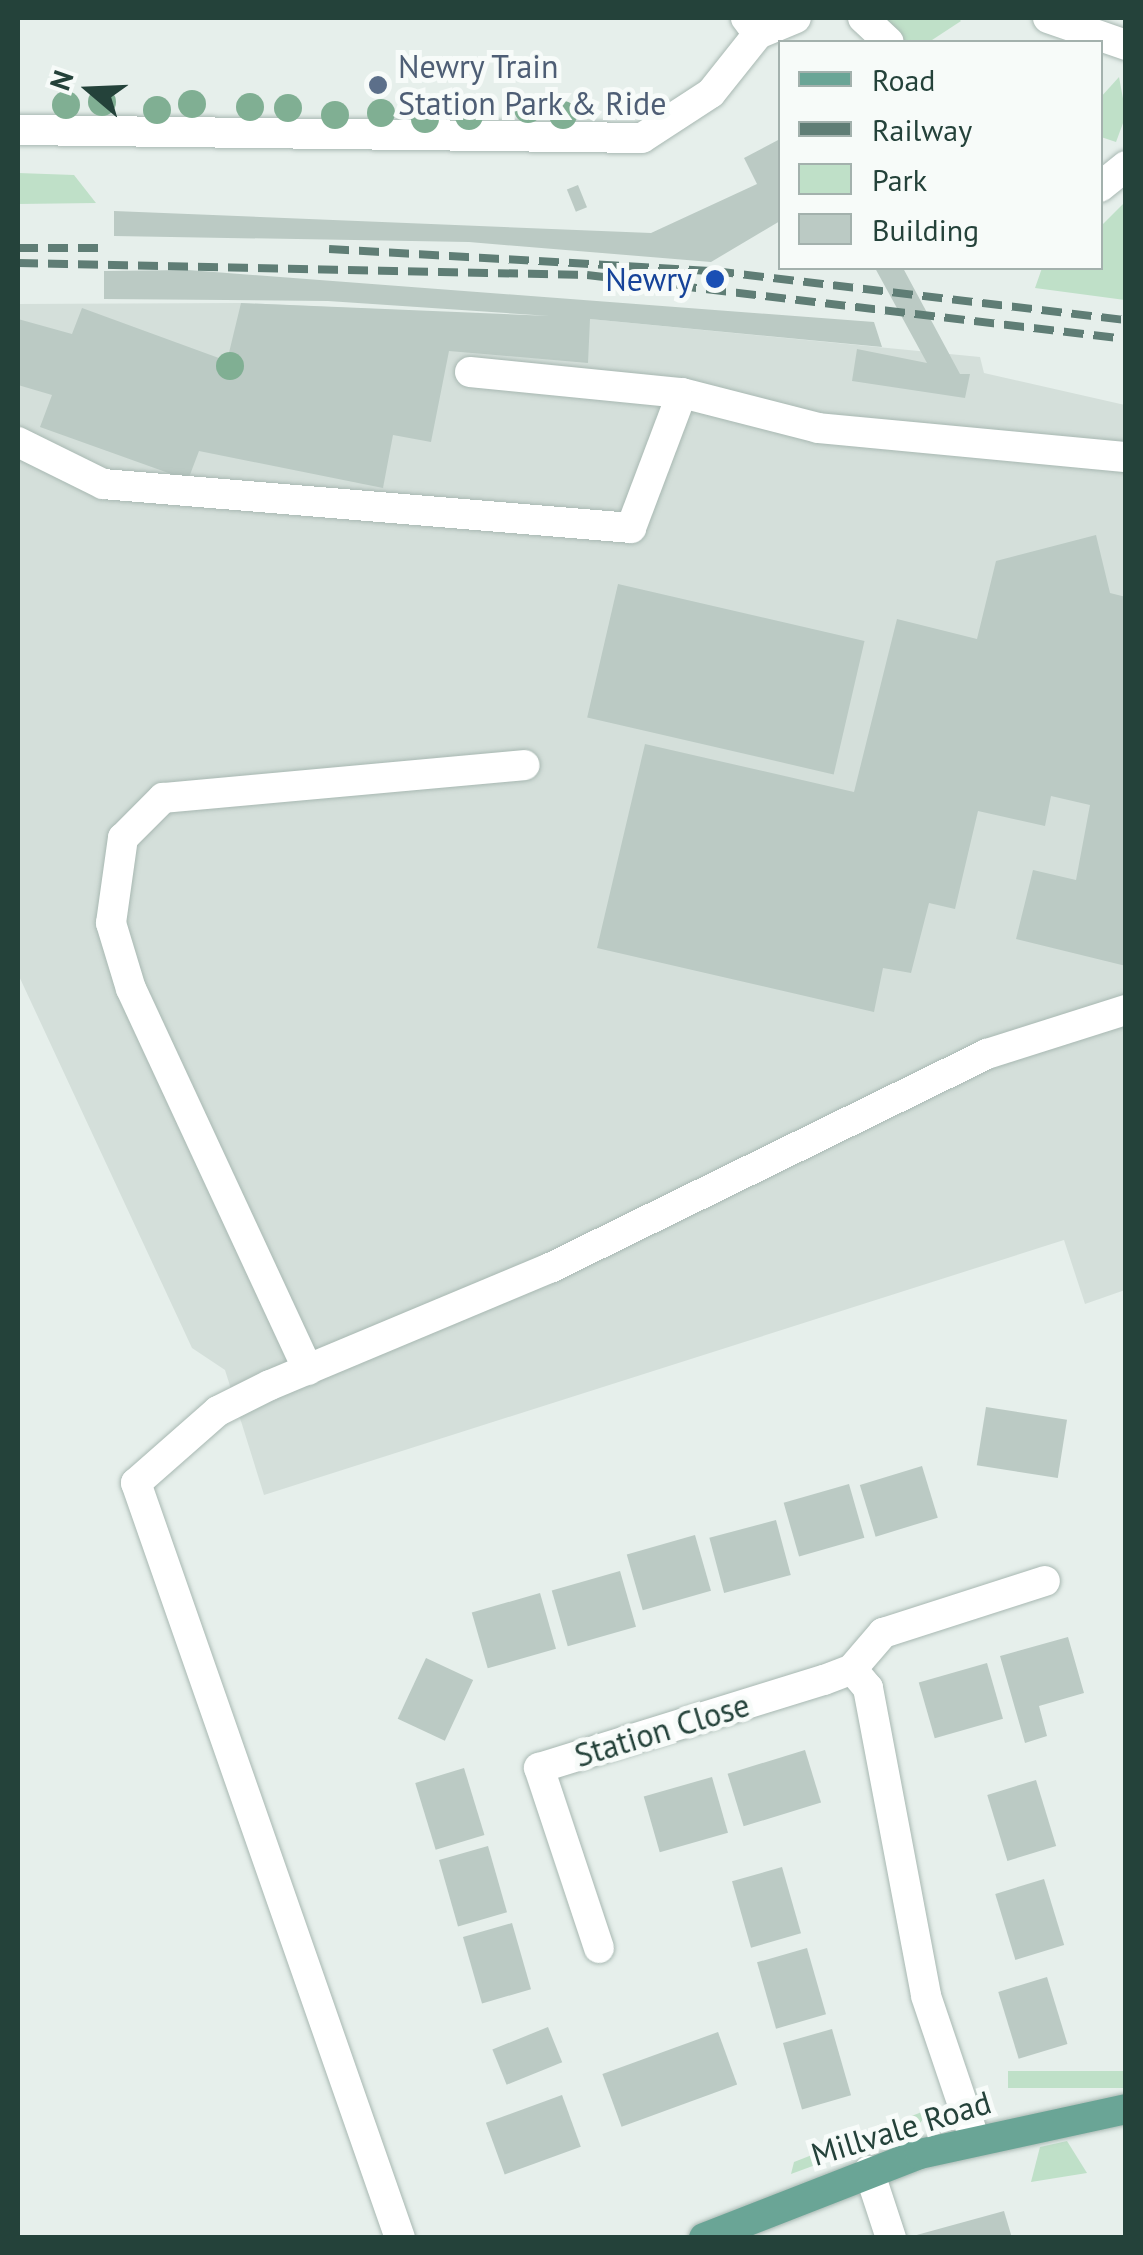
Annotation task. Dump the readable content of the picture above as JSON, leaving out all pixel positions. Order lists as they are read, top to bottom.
{
  "streets": {
    "main road": ["Millvale Road"],
    "street": ["Station Close"]
  },
  "places": ["Newry Train Station Park & Ride", "Newry"],
  "legend": [
    "Road",
    "Railway",
    "Park",
    "Building"
  ],
  "north": "left"
}
